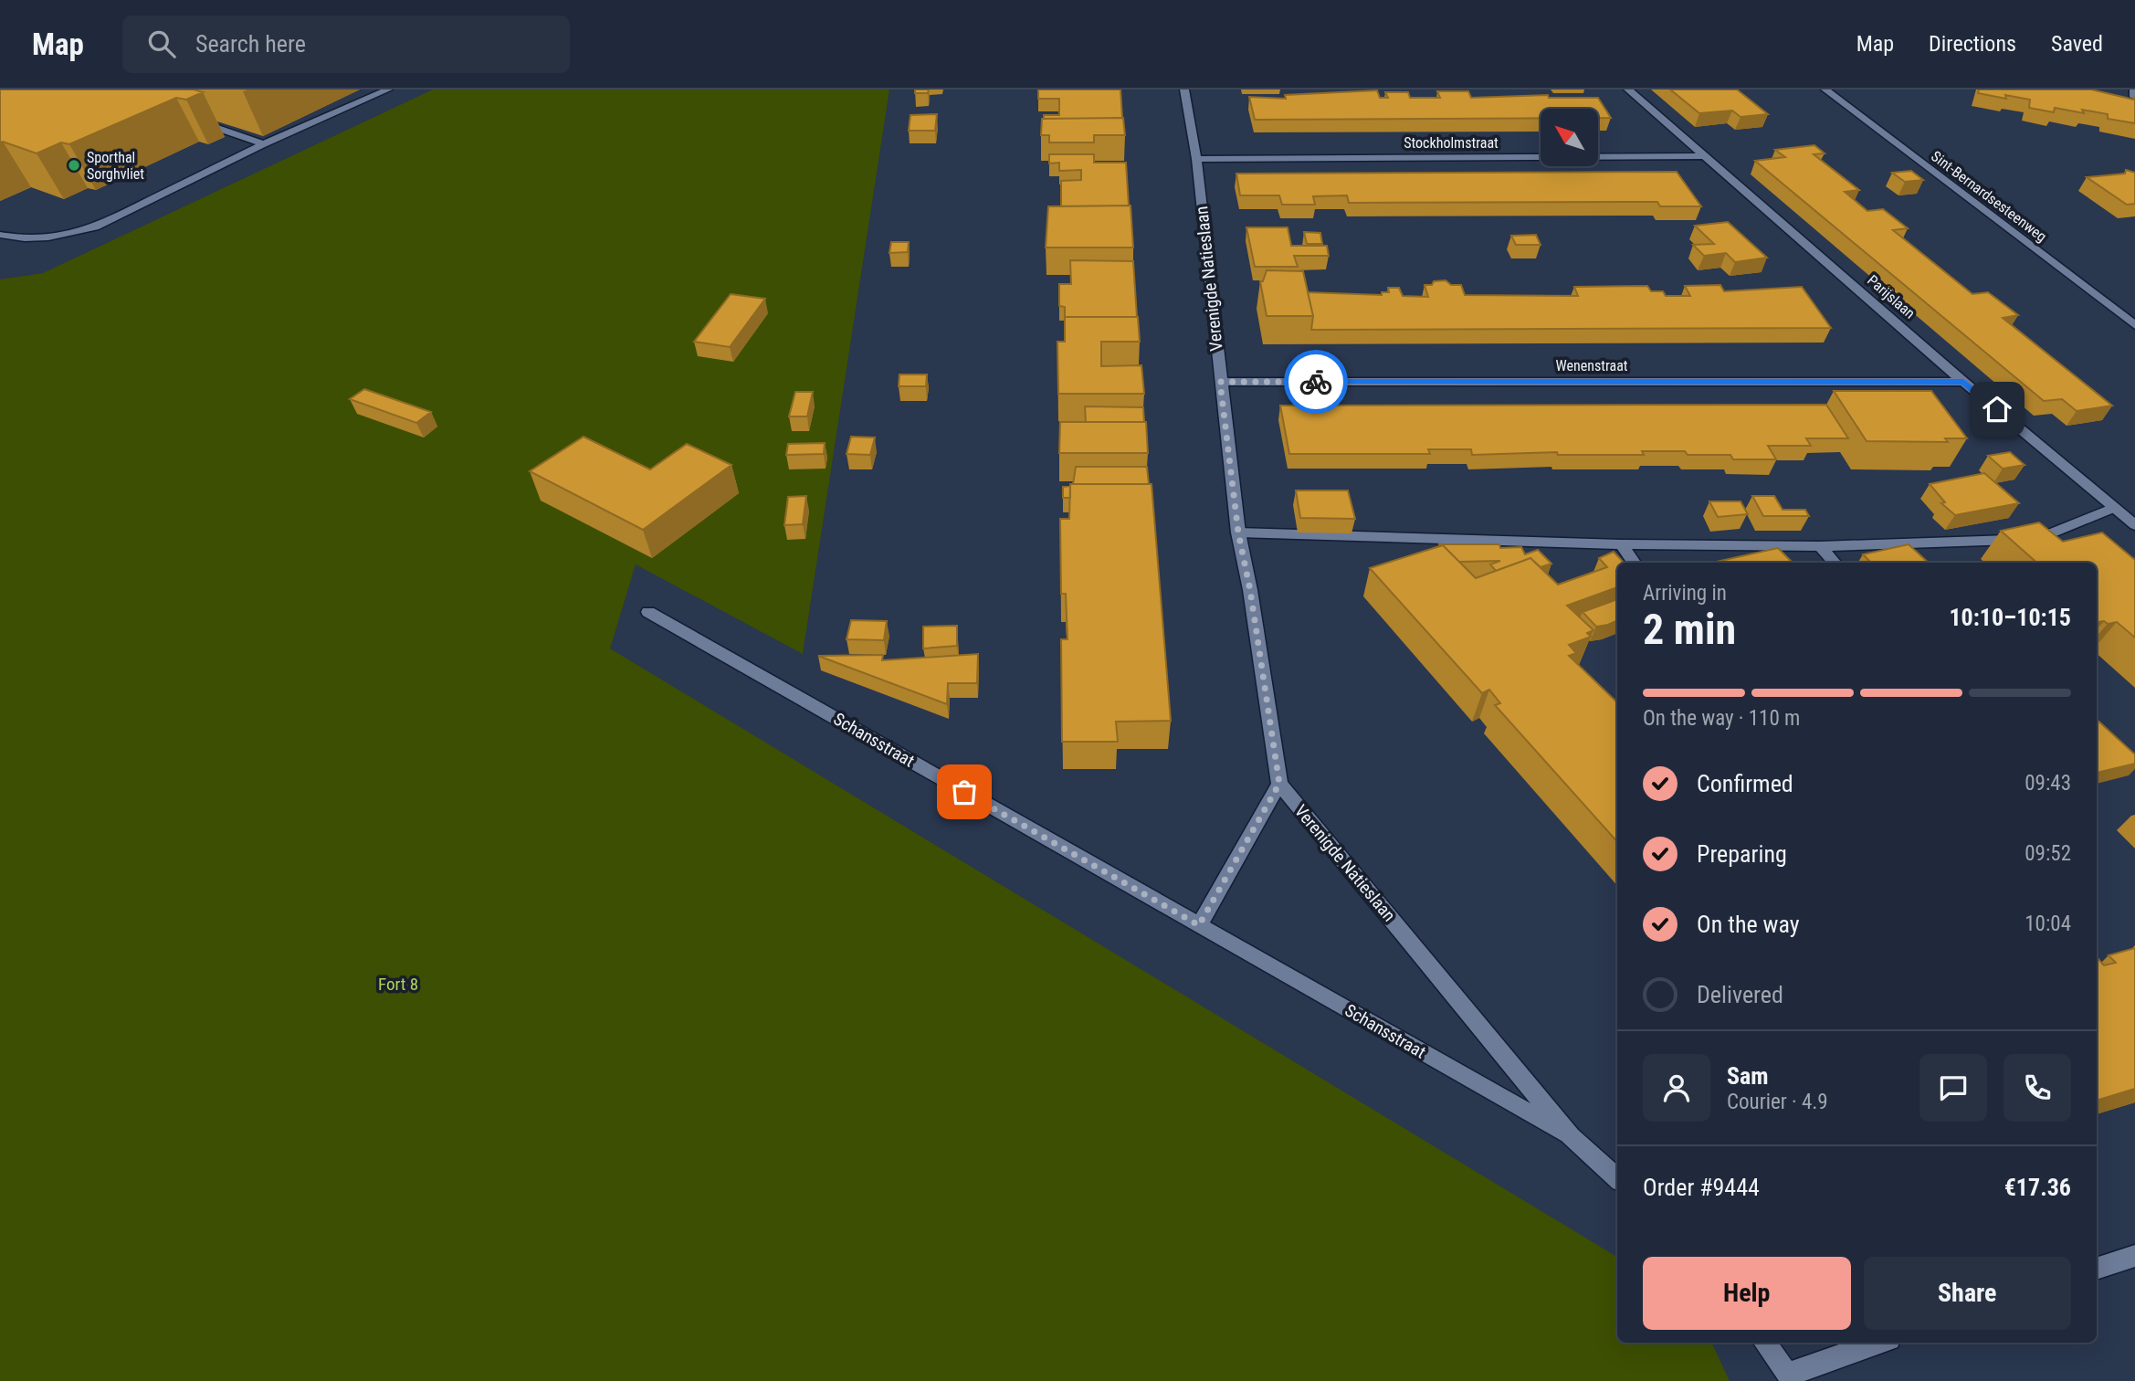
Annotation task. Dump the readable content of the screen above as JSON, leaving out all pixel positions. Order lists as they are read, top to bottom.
{
  "streets": {
    "street": [
      "Stockholmstraat",
      "Sint-Bernardsesteenweg",
      "Verenigde Natieslaan",
      "Parijslaan",
      "Wenenstraat",
      "Schansstraat"
    ]
  },
  "crossings": [
    ["Stockholmstraat", "Verenigde Natieslaan"],
    ["Stockholmstraat", "Parijslaan"],
    ["Verenigde Natieslaan", "Wenenstraat"],
    ["Verenigde Natieslaan", "Schansstraat"],
    ["Parijslaan", "Wenenstraat"]
  ],
  "parks": ["Fort 8"],
  "places": ["Sporthal Sorghvliet"],
  "north": "top left",
  "page": {
    "header": "Map",
    "search": "Search here",
    "nav": ["Map", "Directions", "Saved"],
    "heading": ["2 min", "Arriving in", "10:10–10:15"],
    "panel": [
      "Sam",
      "Courier · 4.9",
      "Order #9444",
      "€17.36"
    ],
    "bar": "On the way · 110 m",
    "list": [
      ["Confirmed", "09:43"],
      ["Preparing", "09:52"],
      ["On the way", "10:04"],
      "Delivered"
    ],
    "buttons": ["Help", "Share"]
  }
}
